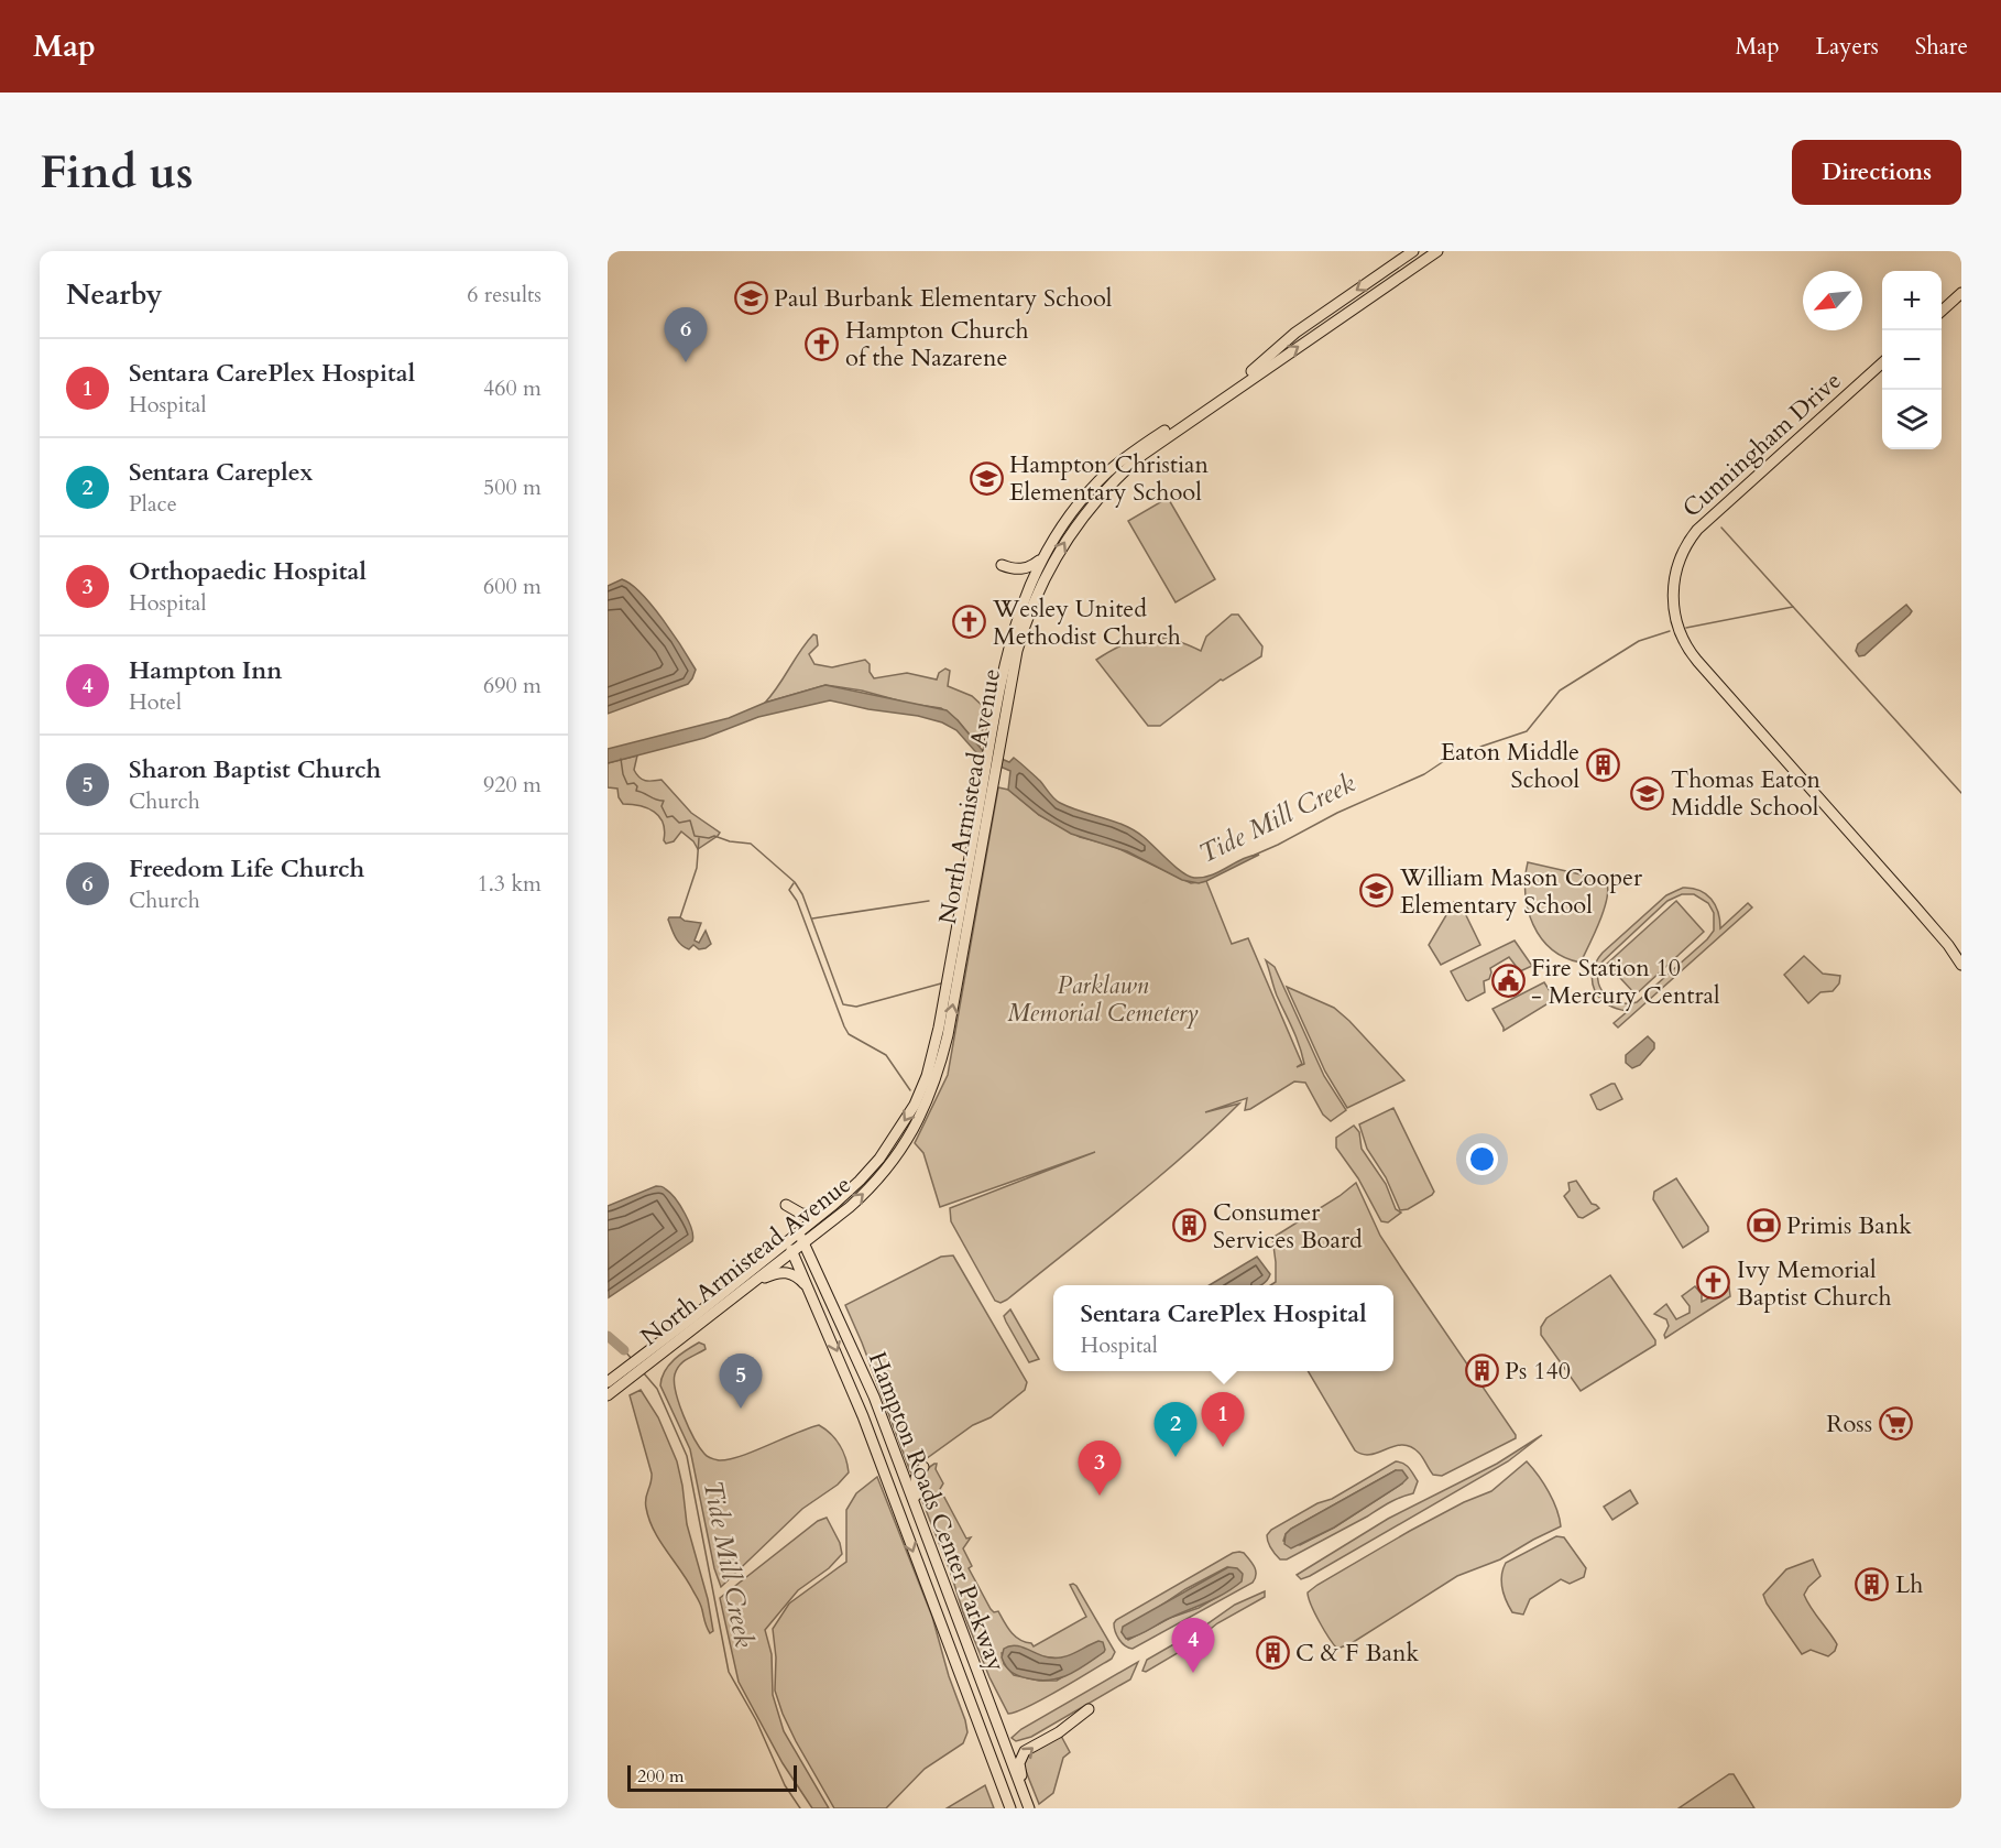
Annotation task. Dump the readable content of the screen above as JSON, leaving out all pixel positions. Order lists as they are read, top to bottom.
{
  "streets": {
    "main road": ["Cunningham Drive", "North Armistead Avenue", "Hampton Roads Center Parkway"]
  },
  "crossings": [
    ["North Armistead Avenue", "Hampton Roads Center Parkway"]
  ],
  "water": ["Tide Mill Creek"],
  "parks": ["Parklawn Memorial Cemetery"],
  "places": {
    "school or university": [
      "Paul Burbank Elementary School",
      "Hampton Christian Elementary School",
      "Thomas Eaton Middle School",
      "William Mason Cooper Elementary School"
    ],
    "church": ["Hampton Church of the Nazarene", "Wesley United Methodist Church", "Ivy Memorial Baptist Church"],
    "building": [
      "Eaton Middle School",
      "Consumer Services Board",
      "Ps 140",
      "Lh",
      "C & F Bank"
    ],
    "public building": ["Fire Station 10 - Mercury Central"],
    "bank": ["Primis Bank"],
    "supermarket": ["Ross"]
  },
  "scale_bar": "200 m",
  "north": "bottom left",
  "page": {
    "header": "Map",
    "nav": ["Map", "Layers", "Share"],
    "buttons": "Directions",
    "title": "Find us",
    "heading": ["Nearby", "6 results"],
    "map_buttons": ["+", "−"],
    "pins": [
      "6",
      "5",
      "1",
      "2",
      "3",
      "4"
    ],
    "list": [
      {
        "mark": "1",
        "name": "Sentara CarePlex Hospital",
        "note": "Hospital",
        "value": "460 m"
      },
      {
        "mark": "2",
        "name": "Sentara Careplex",
        "note": "Place",
        "value": "500 m"
      },
      {
        "mark": "3",
        "name": "Orthopaedic Hospital",
        "note": "Hospital",
        "value": "600 m"
      },
      {
        "mark": "4",
        "name": "Hampton Inn",
        "note": "Hotel",
        "value": "690 m"
      },
      {
        "mark": "5",
        "name": "Sharon Baptist Church",
        "note": "Church",
        "value": "920 m"
      },
      {
        "mark": "6",
        "name": "Freedom Life Church",
        "note": "Church",
        "value": "1.3 km"
      }
    ],
    "popup": ["Sentara CarePlex Hospital", "Hospital"],
    "scale": "200 m"
  }
}
